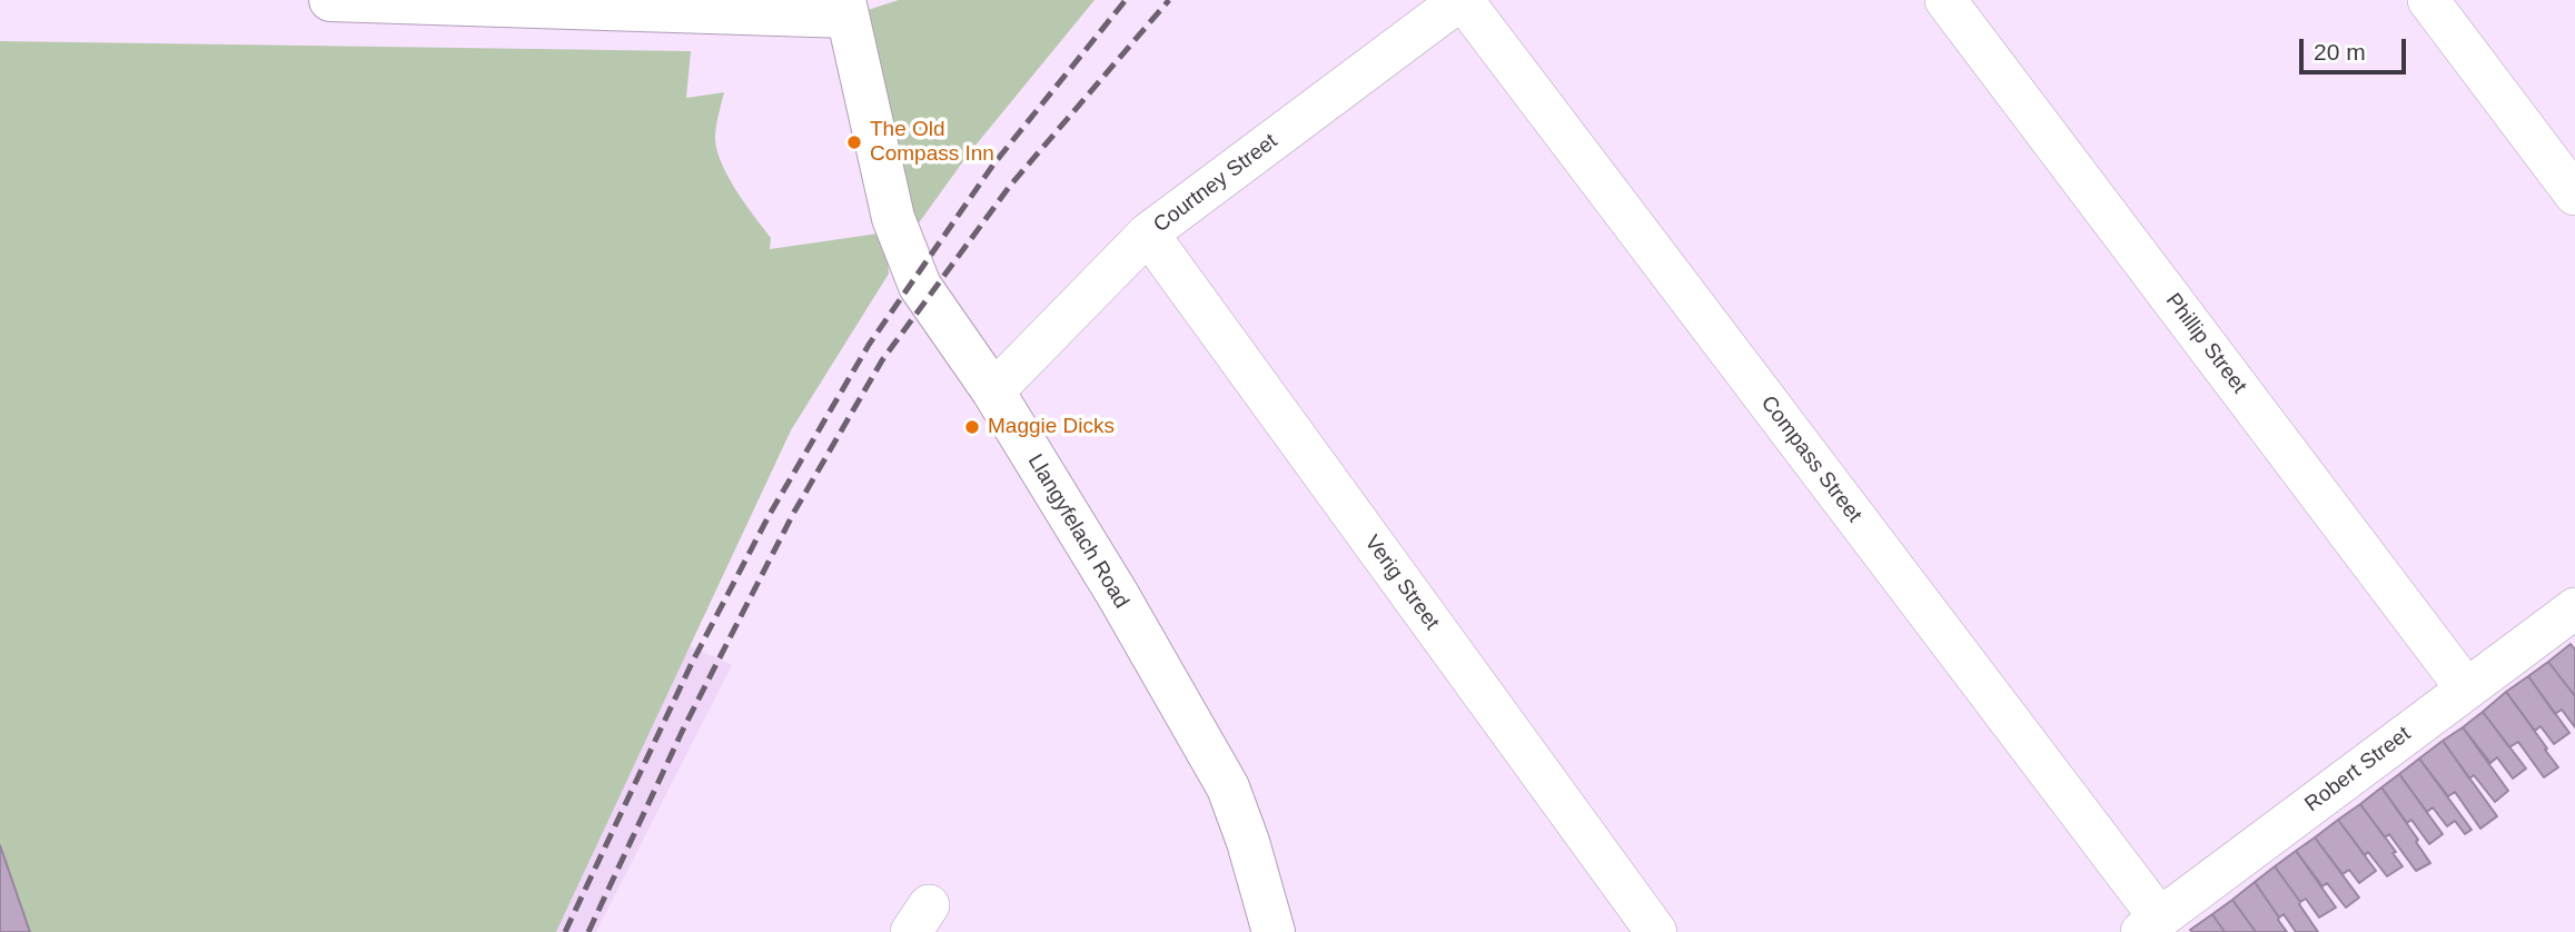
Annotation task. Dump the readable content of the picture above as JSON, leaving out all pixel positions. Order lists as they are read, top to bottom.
{
  "streets": {
    "main road": ["Llangyfelach Road"],
    "street": [
      "Courtney Street",
      "Phillip Street",
      "Compass Street",
      "Verig Street",
      "Robert Street"
    ]
  },
  "crossings": [
    ["Courtney Street", "Compass Street"],
    ["Courtney Street", "Llangyfelach Road"],
    ["Courtney Street", "Verig Street"],
    ["Phillip Street", "Robert Street"],
    ["Compass Street", "Robert Street"]
  ],
  "places": ["The Old Compass Inn", "Maggie Dicks"],
  "scale_bar": "20 m"
}
